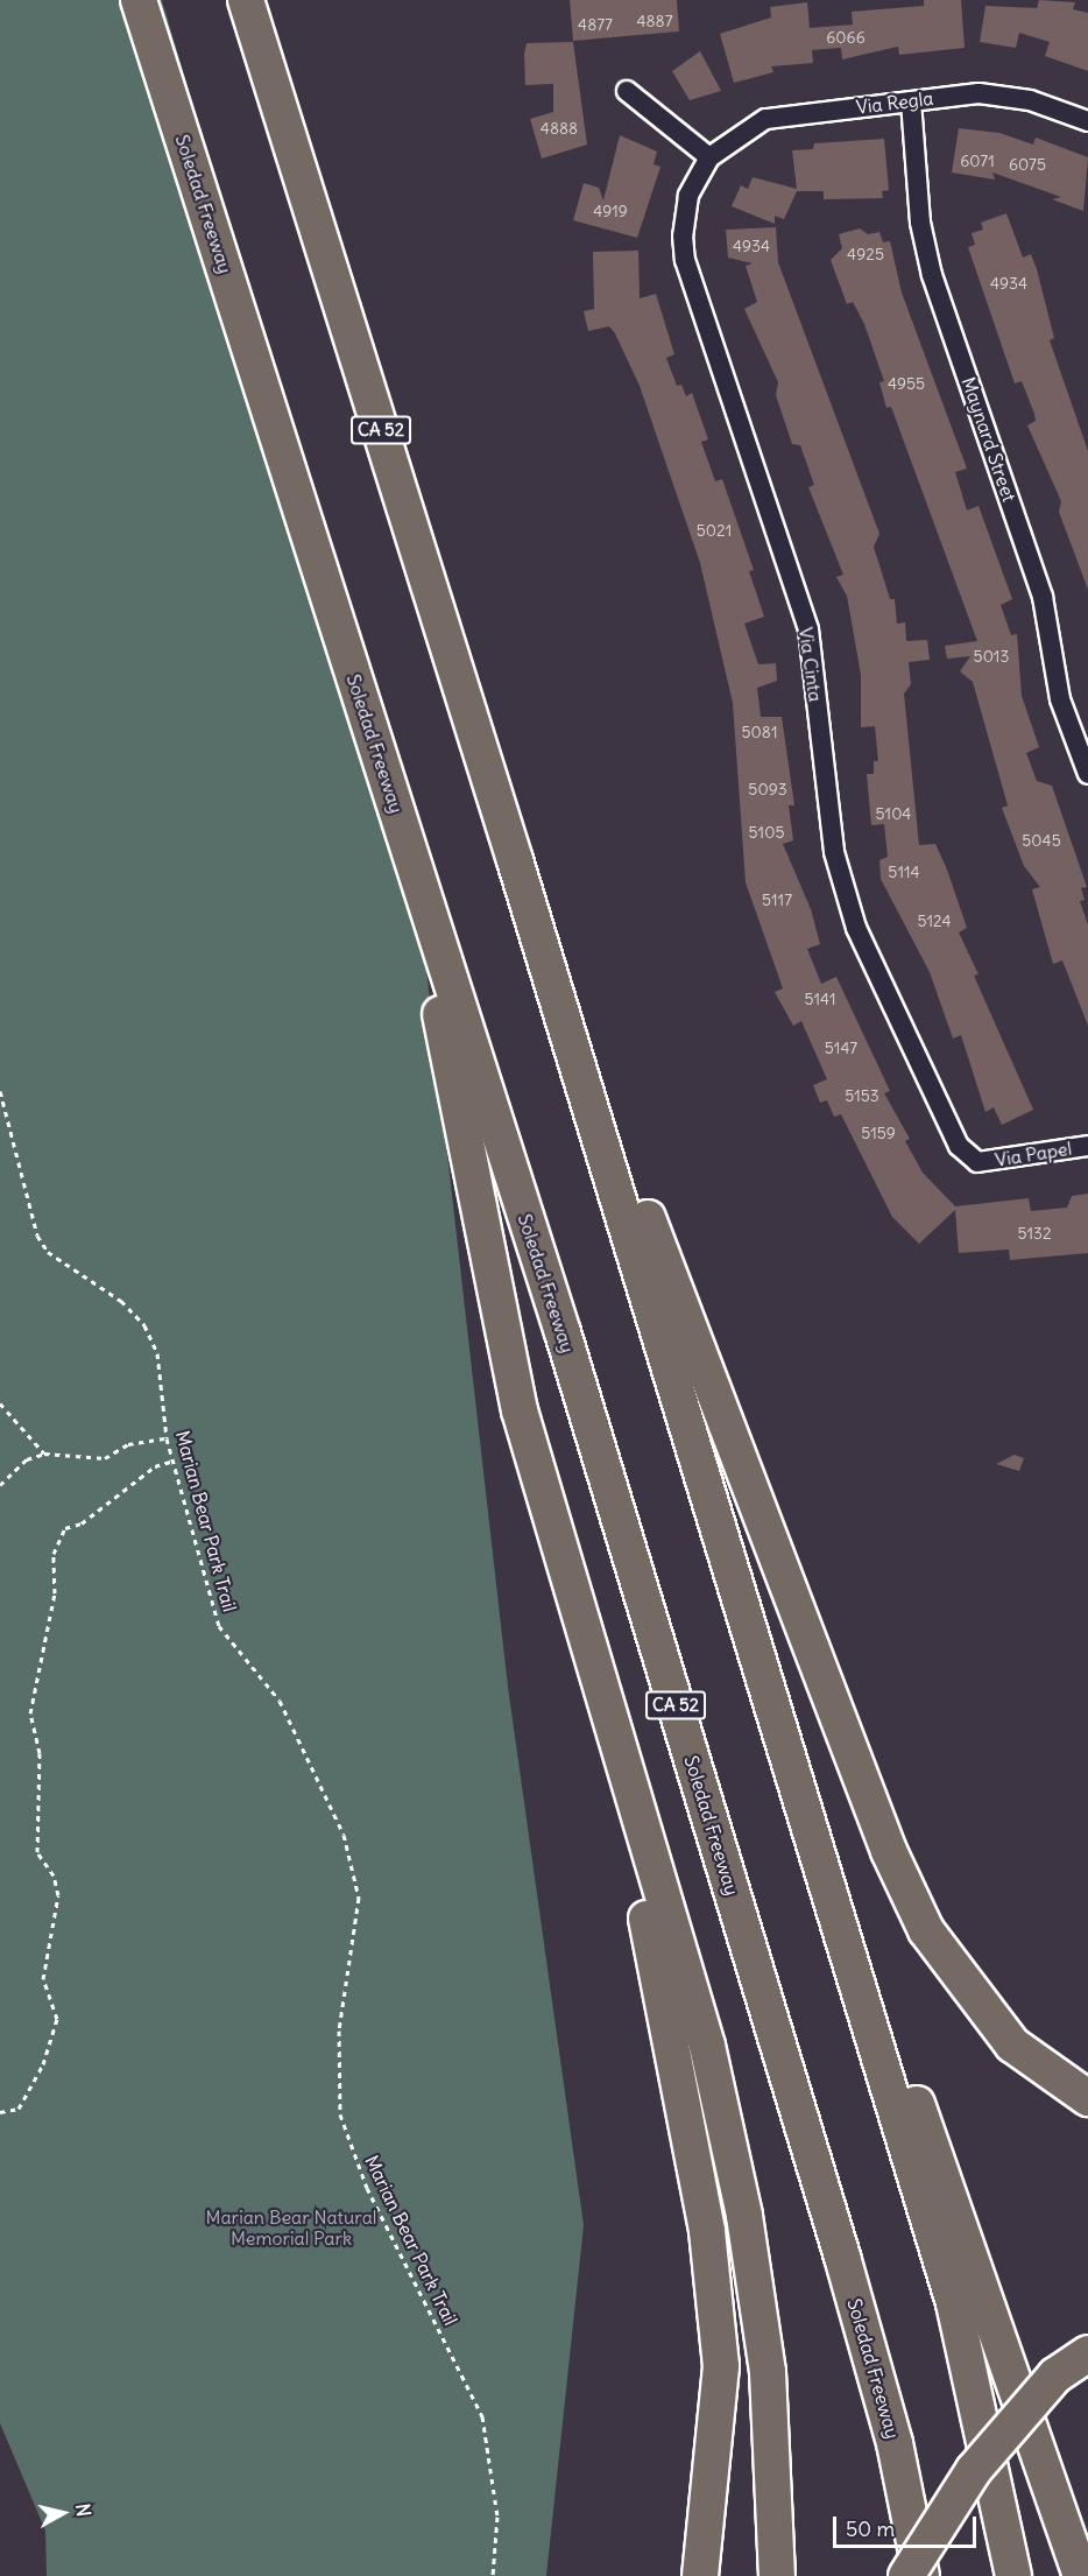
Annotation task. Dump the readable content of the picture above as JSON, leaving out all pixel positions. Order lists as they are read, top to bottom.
{
  "streets": {
    "highway": ["Soledad Freeway", "CA 52"],
    "street": [
      "Via Regla",
      "Maynard Street",
      "Via Cinta",
      "Via Papel"
    ],
    "path": ["Marian Bear Park Trail"]
  },
  "crossings": [
    ["Via Regla", "Maynard Street"],
    ["Via Regla", "Via Cinta"],
    ["Via Cinta", "Via Papel"]
  ],
  "parks": ["Marian Bear Natural Memorial Park"],
  "house_numbers": [
    "4887",
    "4877",
    "6066",
    "4888",
    "6071",
    "6075",
    "4919",
    "4934",
    "4925",
    "4934",
    "4955",
    "5021",
    "5013",
    "5081",
    "5093",
    "5104",
    "5105",
    "5045",
    "5114",
    "5117",
    "5124",
    "5141",
    "5147",
    "5153",
    "5159",
    "5132"
  ],
  "scale_bar": "50 m",
  "north": "right"
}
